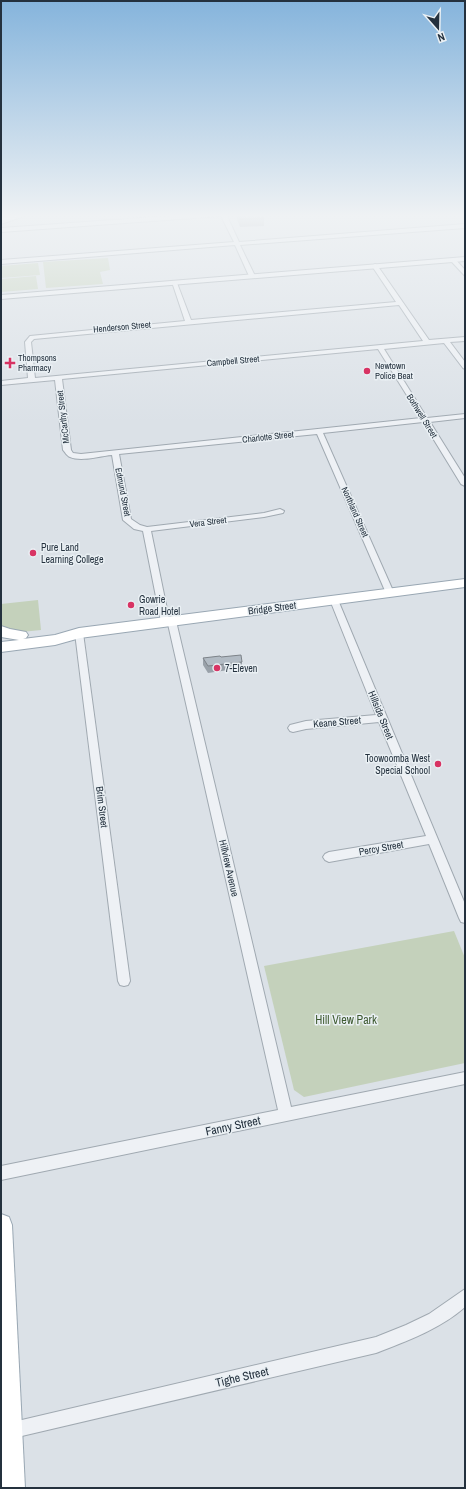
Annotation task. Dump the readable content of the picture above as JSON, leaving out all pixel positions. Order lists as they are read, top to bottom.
{
  "streets": {
    "main road": ["Bridge Street"],
    "street": [
      "Henderson Street",
      "Campbell Street",
      "Bothwell Street",
      "McCarthy Street",
      "Charlotte Street",
      "Edmund Street",
      "Northland Street",
      "Vera Street",
      "Hillside Street",
      "Keane Street",
      "Brim Street",
      "Percy Street",
      "Hillview Avenue",
      "Fanny Street",
      "Tighe Street"
    ]
  },
  "crossings": [
    ["Henderson Street", "Campbell Street"],
    ["Campbell Street", "Bothwell Street"],
    ["Campbell Street", "McCarthy Street"],
    ["Bothwell Street", "Charlotte Street"],
    ["McCarthy Street", "Charlotte Street"],
    ["Charlotte Street", "Edmund Street"],
    ["Charlotte Street", "Northland Street"],
    ["Edmund Street", "Vera Street"],
    ["Northland Street", "Bridge Street"],
    ["Bridge Street", "Hillside Street"],
    ["Bridge Street", "Brim Street"],
    ["Bridge Street", "Hillview Avenue"],
    ["Hillside Street", "Keane Street"],
    ["Hillside Street", "Percy Street"],
    ["Hillview Avenue", "Fanny Street"]
  ],
  "parks": ["Hill View Park"],
  "places": {
    "health": ["Thompsons Pharmacy"],
    "other": [
      "Newtown Police Beat",
      "Pure Land Learning College",
      "Gowrie Road Hotel",
      "7-Eleven",
      "Toowoomba West Special School"
    ]
  },
  "north": "bottom"
}
